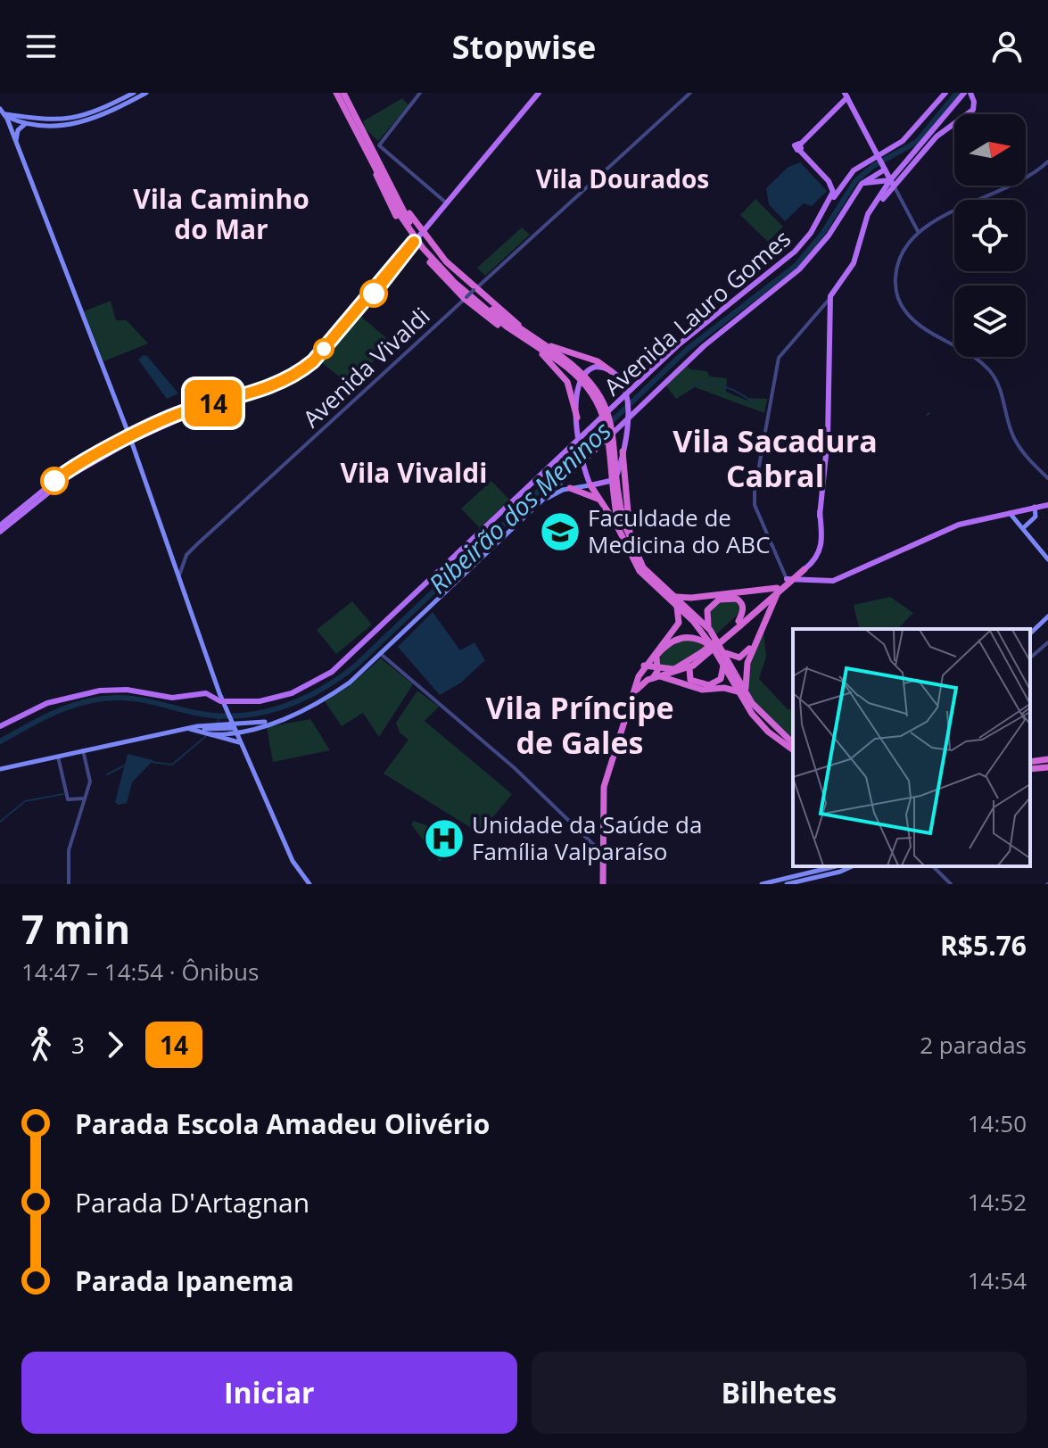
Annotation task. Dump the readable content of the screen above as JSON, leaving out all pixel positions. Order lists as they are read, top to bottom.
{
  "streets": {
    "main road": ["Avenida Lauro Gomes"],
    "street": ["Avenida Vivaldi"]
  },
  "districts": [
    "Vila Dourados",
    "Vila Caminho do Mar",
    "Vila Sacadura Cabral",
    "Vila Vivaldi",
    "Vila Príncipe de Gales"
  ],
  "water": ["Ribeirão dos Meninos"],
  "places": {
    "school or university": ["Faculdade de Medicina do ABC"],
    "hospital": ["Unidade da Saúde da Família Valparaíso"]
  },
  "lines": ["bus line 14"],
  "north": "right",
  "page": {
    "header": "Stopwise",
    "on_map": "14",
    "heading": ["7 min", "14:47 – 14:54 · Ônibus", "R$5.76"],
    "legs": ["3", "14", "2 paradas"],
    "list": [
      {
        "name": "Parada Escola Amadeu Olivério",
        "value": "14:50"
      },
      {
        "name": "Parada D'Artagnan",
        "value": "14:52"
      },
      {
        "name": "Parada Ipanema",
        "value": "14:54"
      }
    ],
    "buttons": ["Iniciar", "Bilhetes"]
  }
}
